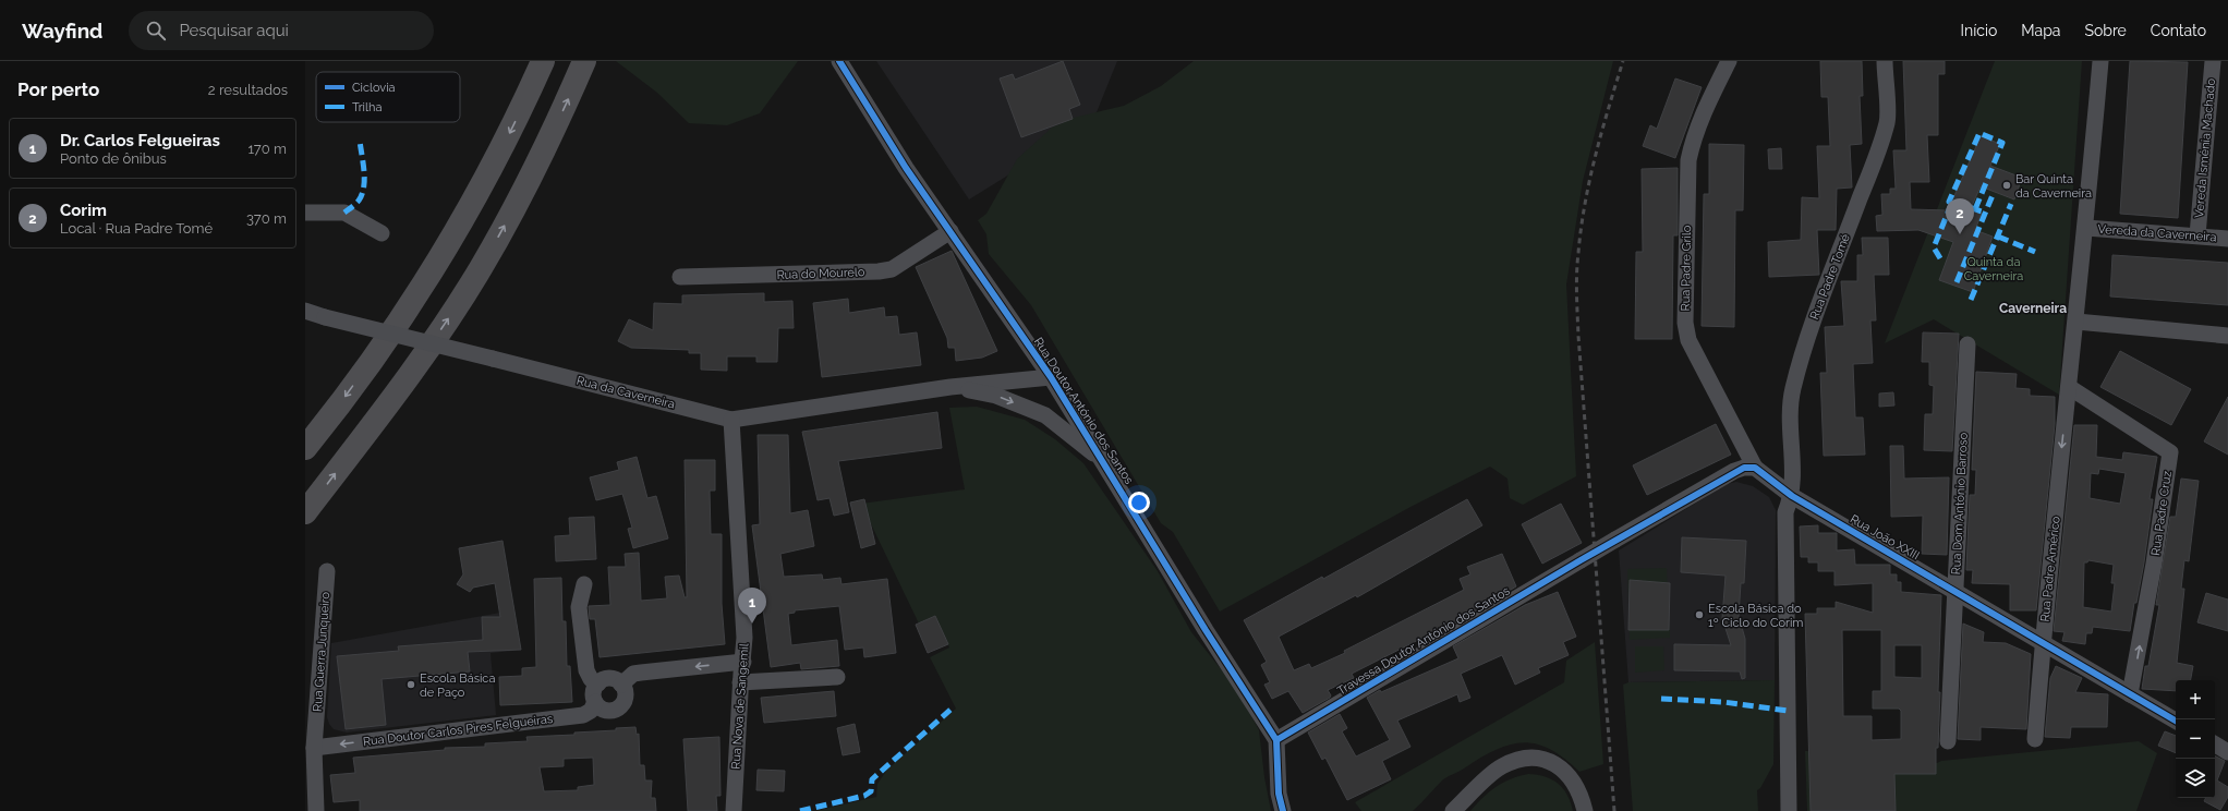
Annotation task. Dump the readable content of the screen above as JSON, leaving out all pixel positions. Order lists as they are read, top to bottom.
{
  "streets": {
    "street": [
      "Vereda Isménia Machado",
      "Vereda da Caverneira",
      "Rua Padre Grilo",
      "Rua do Mourelo",
      "Rua Padre Tomé",
      "Rua da Caverneira",
      "Rua Doutor António dos Santos",
      "Rua Dom António Barroso",
      "Rua Padre Cruz",
      "Rua João XXIII",
      "Rua Padre Américo",
      "Travessa Doutor António dos Santos",
      "Rua Guerra Junqueiro",
      "Rua Nova de Sangemil",
      "Rua Doutor Carlos Pires Felgueiras"
    ]
  },
  "crossings": [
    ["Vereda Isménia Machado", "Vereda da Caverneira"],
    ["Vereda da Caverneira", "Rua Padre Américo"],
    ["Rua Padre Grilo", "Rua João XXIII"],
    ["Rua Padre Grilo", "Travessa Doutor António dos Santos"],
    ["Rua do Mourelo", "Rua Doutor António dos Santos"],
    ["Rua Padre Tomé", "Rua João XXIII"],
    ["Rua da Caverneira", "Rua Doutor António dos Santos"],
    ["Rua da Caverneira", "Rua Nova de Sangemil"],
    ["Rua Doutor António dos Santos", "Travessa Doutor António dos Santos"],
    ["Rua Dom António Barroso", "Rua João XXIII"],
    ["Rua Padre Cruz", "Rua João XXIII"],
    ["Rua Padre Cruz", "Rua Padre Américo"],
    ["Rua João XXIII", "Rua Padre Américo"],
    ["Rua João XXIII", "Travessa Doutor António dos Santos"],
    ["Rua Guerra Junqueiro", "Rua Doutor Carlos Pires Felgueiras"]
  ],
  "one_way": ["Rua Padre Cruz", "Rua Padre Américo", "Rua Doutor Carlos Pires Felgueiras"],
  "districts": ["Caverneira"],
  "parks": ["Quinta da Caverneira"],
  "places": ["Bar Quinta da Caverneira", "Escola Básica do 1º Ciclo do Corim", "Escola Básica de Paço"],
  "legend": ["Ciclovia", "Trilha"],
  "page": {
    "header": "Wayfind",
    "search": "Pesquisar aqui",
    "nav": [
      "Início",
      "Mapa",
      "Sobre",
      "Contato"
    ],
    "heading": ["Por perto", "2 resultados"],
    "list": [
      {
        "mark": "1",
        "name": "Dr. Carlos Felgueiras",
        "note": "Ponto de ônibus",
        "value": "170 m"
      },
      {
        "mark": "2",
        "name": "Corim",
        "note": "Local · Rua Padre Tomé",
        "value": "370 m"
      }
    ],
    "pins": ["2", "1"],
    "map_buttons": ["+", "−"]
  }
}
